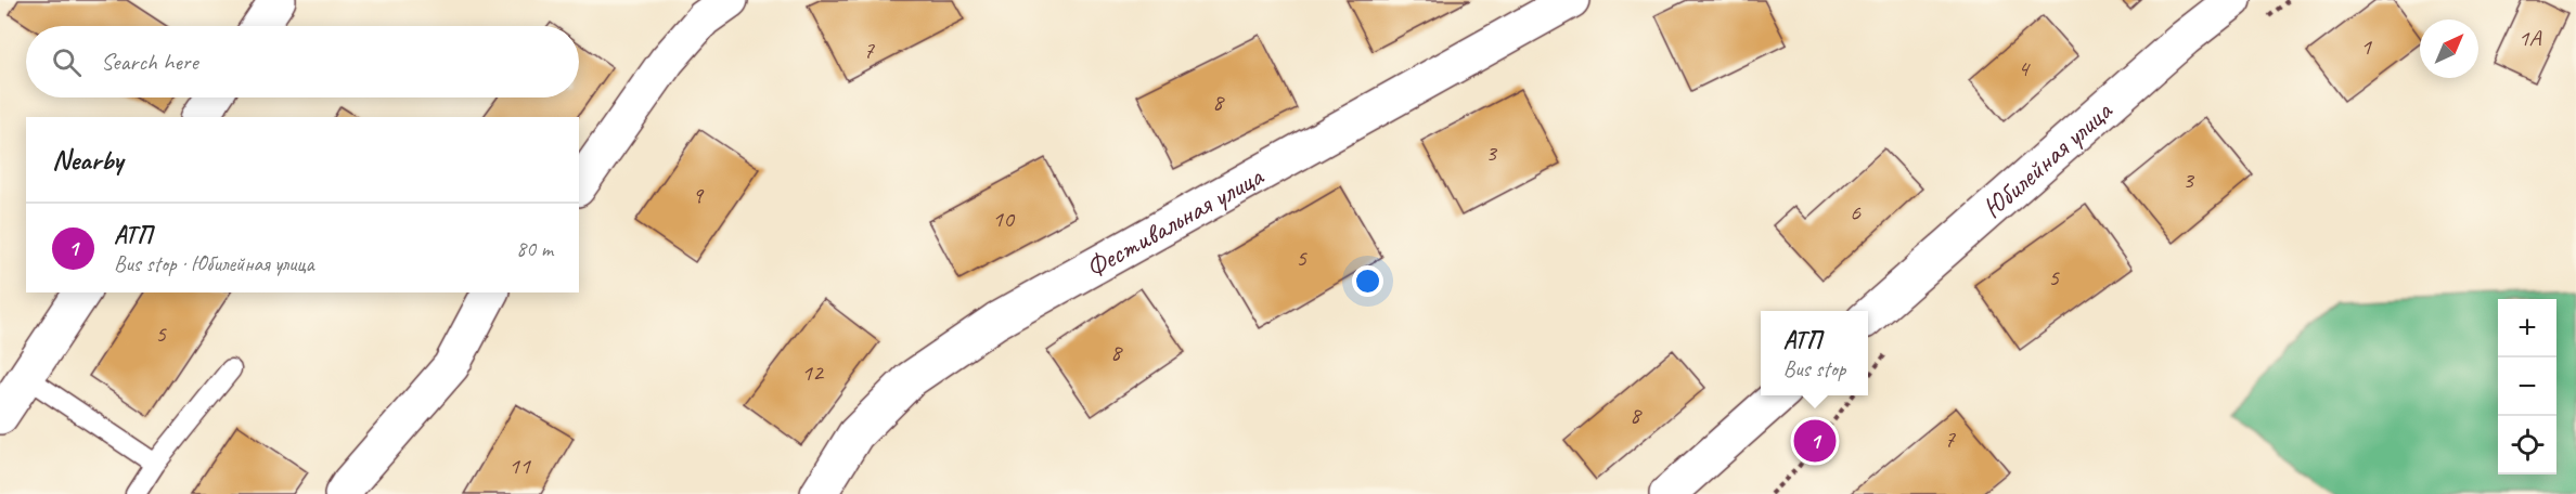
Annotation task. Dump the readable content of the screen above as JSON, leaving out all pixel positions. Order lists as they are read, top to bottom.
{
  "streets": {
    "street": ["Юбилейная улица", "Фестивальная улица"]
  },
  "house_numbers": [
    "1А",
    "1",
    "7",
    "4",
    "8",
    "3",
    "3",
    "9",
    "6",
    "10",
    "5",
    "5",
    "5",
    "8",
    "12",
    "8",
    "7",
    "11"
  ],
  "north": "top right",
  "page": {
    "search": "Search here",
    "heading": "Nearby",
    "list": [
      {
        "mark": "1",
        "name": "АТП",
        "note": "Bus stop · Юбилейная улица",
        "value": "80 m"
      }
    ],
    "map_buttons": ["+", "−"],
    "popup": ["АТП", "Bus stop"],
    "pins": "1"
  }
}
